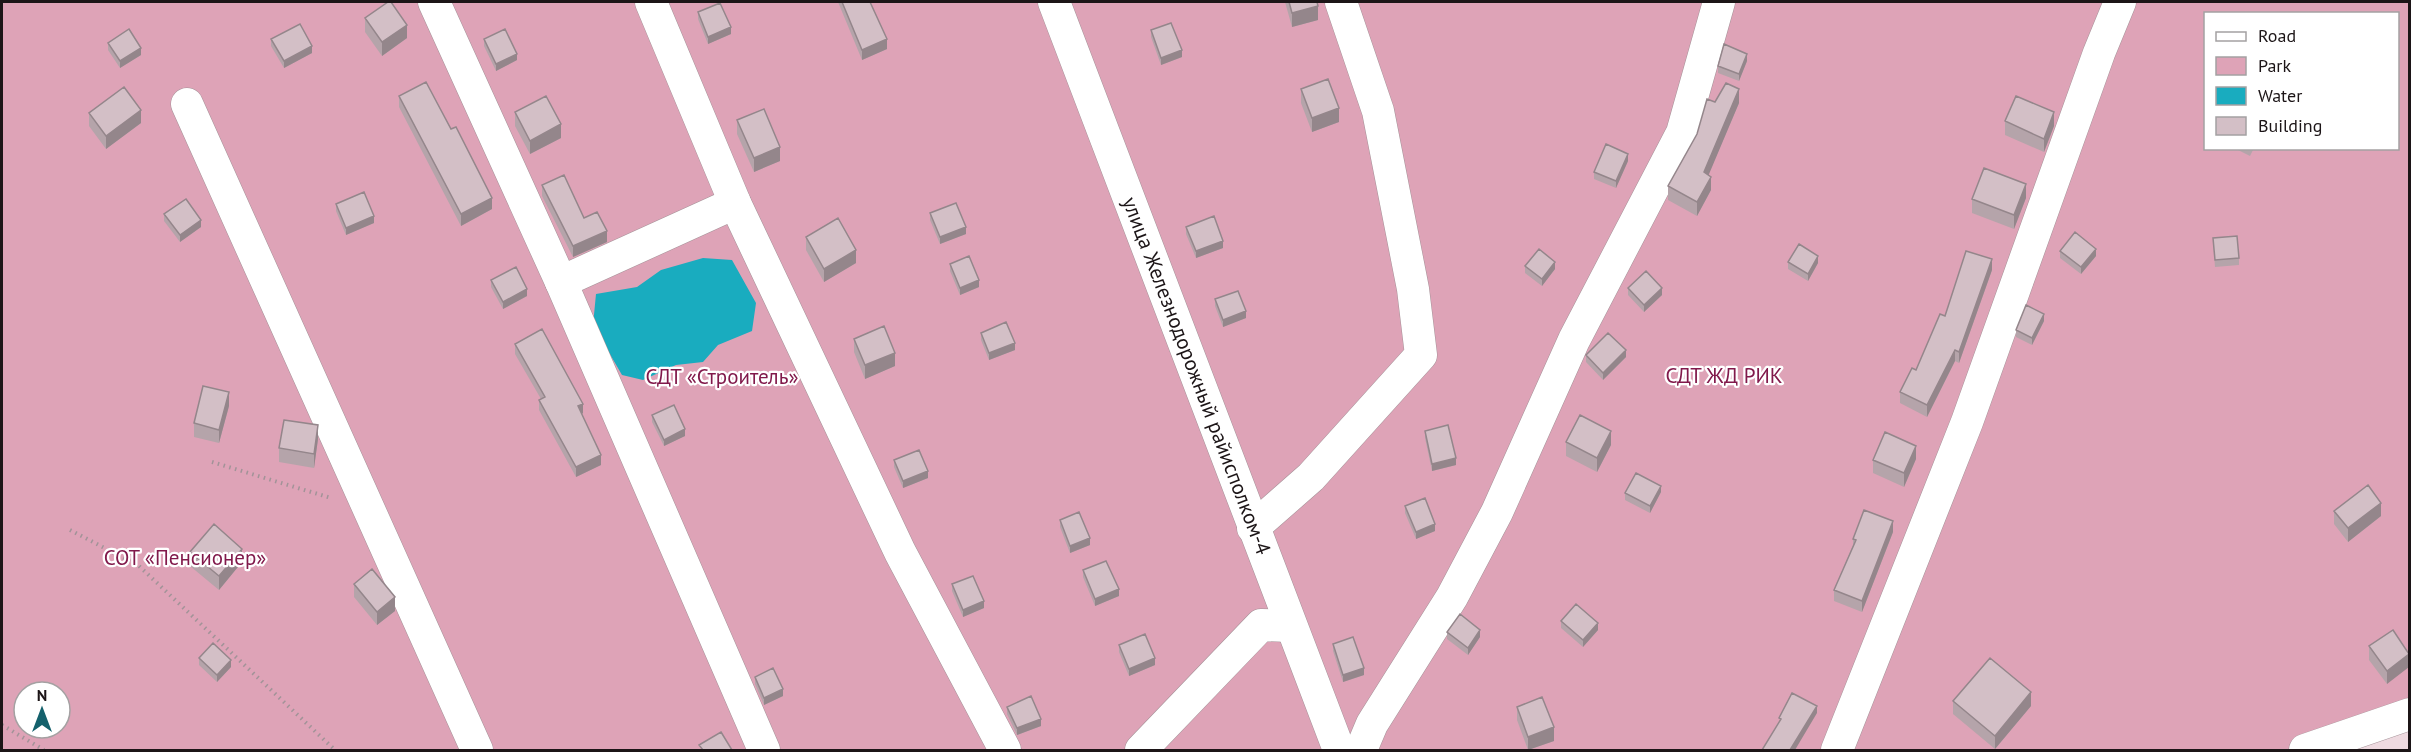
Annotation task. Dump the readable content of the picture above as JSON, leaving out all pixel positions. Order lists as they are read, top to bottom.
{
  "streets": {
    "street": ["улица Железнодорожный райисполком-4"]
  },
  "parks": ["СДТ ЖД РИК", "СДТ «Строитель»", "СОТ «Пенсионер»"],
  "legend": [
    "Road",
    "Park",
    "Water",
    "Building"
  ],
  "north": "top"
}
